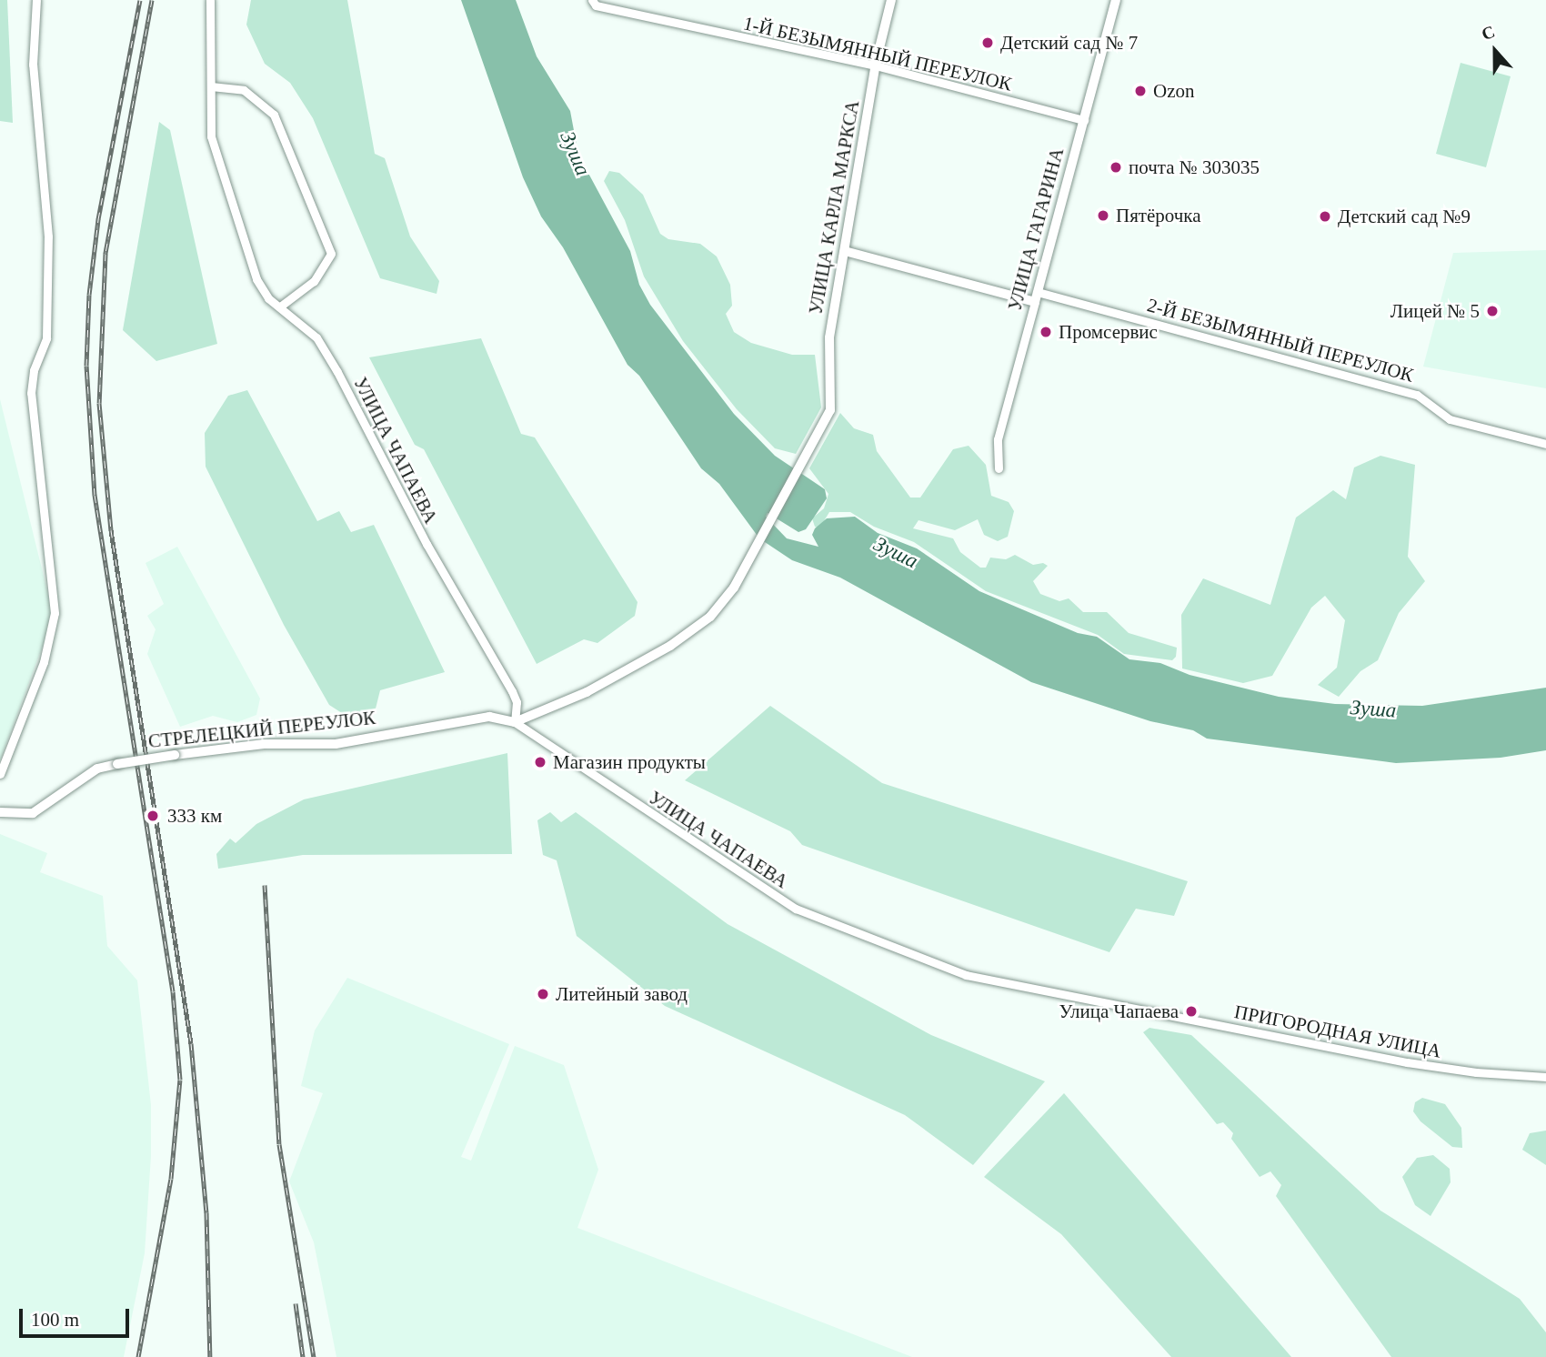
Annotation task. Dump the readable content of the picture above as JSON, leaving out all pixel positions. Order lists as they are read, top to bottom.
{
  "streets": {
    "main road": [
      "УЛИЦА КАРЛА МАРКСА",
      "УЛИЦА ГАГАРИНА",
      "2-Й БЕЗЫМЯННЫЙ ПЕРЕУЛОК",
      "СТРЕЛЕЦКИЙ ПЕРЕУЛОК"
    ],
    "street": ["1-Й БЕЗЫМЯННЫЙ ПЕРЕУЛОК", "УЛИЦА ЧАПАЕВА", "ПРИГОРОДНАЯ УЛИЦА"]
  },
  "crossings": [
    ["1-Й БЕЗЫМЯННЫЙ ПЕРЕУЛОК", "УЛИЦА КАРЛА МАРКСА"],
    ["1-Й БЕЗЫМЯННЫЙ ПЕРЕУЛОК", "УЛИЦА ГАГАРИНА"],
    ["УЛИЦА КАРЛА МАРКСА", "2-Й БЕЗЫМЯННЫЙ ПЕРЕУЛОК"],
    ["УЛИЦА КАРЛА МАРКСА", "УЛИЦА ЧАПАЕВА"],
    ["УЛИЦА КАРЛА МАРКСА", "СТРЕЛЕЦКИЙ ПЕРЕУЛОК"],
    ["УЛИЦА ГАГАРИНА", "2-Й БЕЗЫМЯННЫЙ ПЕРЕУЛОК"],
    ["УЛИЦА ЧАПАЕВА", "СТРЕЛЕЦКИЙ ПЕРЕУЛОК"],
    ["УЛИЦА ЧАПАЕВА", "ПРИГОРОДНАЯ УЛИЦА"]
  ],
  "water": ["Зуша"],
  "places": [
    "Детский сад № 7",
    "Ozon",
    "почта № 303035",
    "Пятёрочка",
    "Детский сад №9",
    "Лицей № 5",
    "Промсервис",
    "Магазин продукты",
    "333 км",
    "Литейный завод",
    "Улица Чапаева"
  ],
  "scale_bar": "100 m",
  "north": "top"
}
